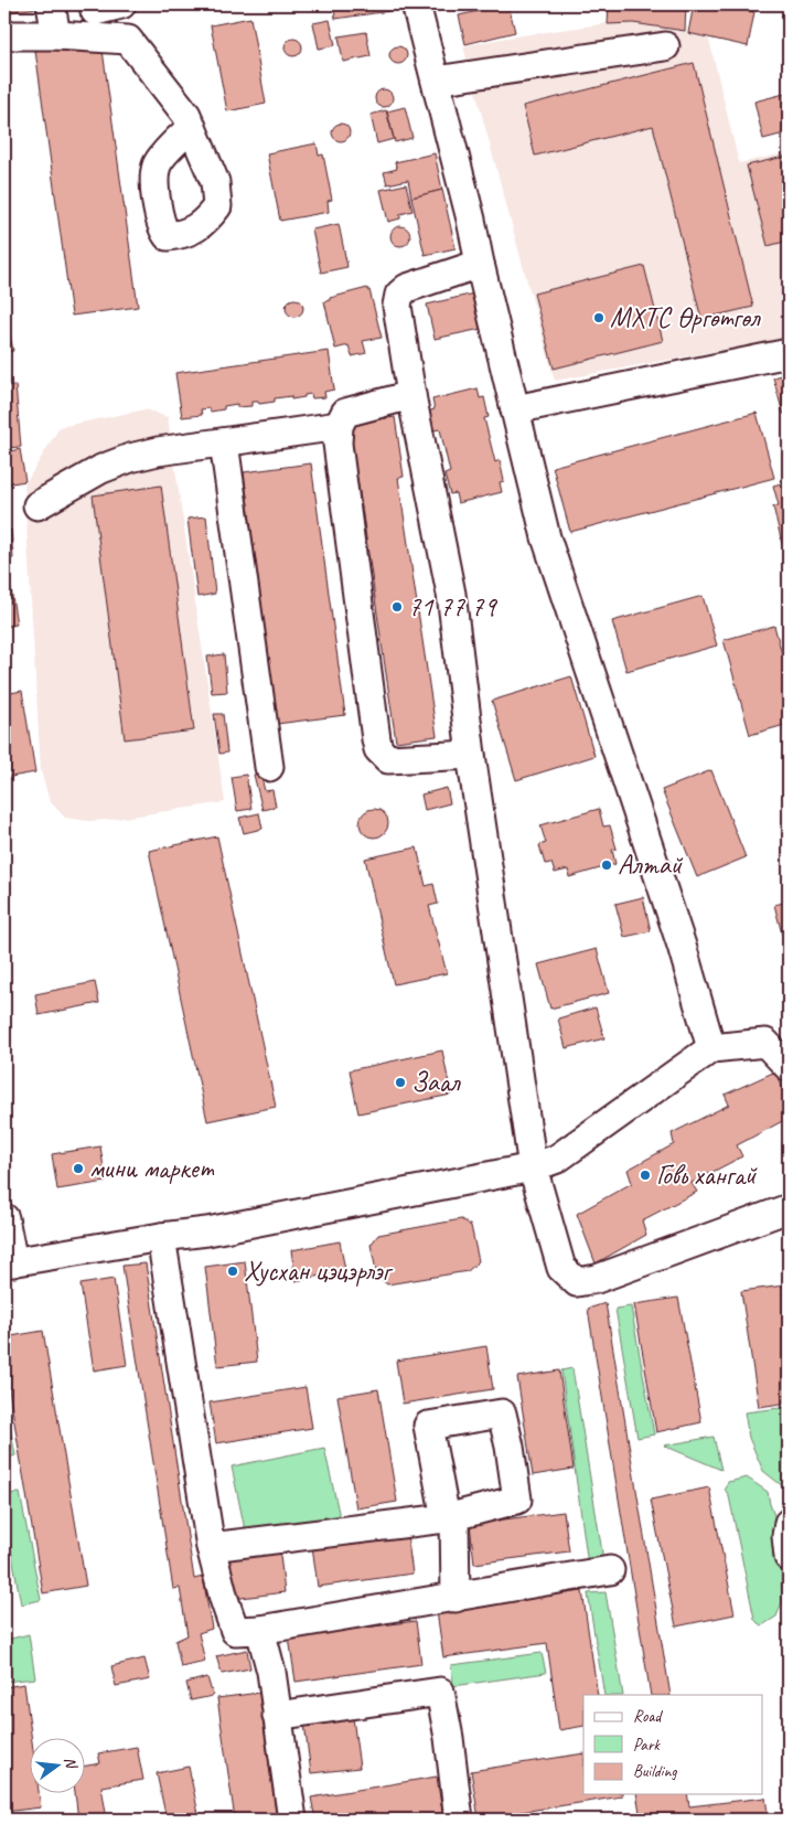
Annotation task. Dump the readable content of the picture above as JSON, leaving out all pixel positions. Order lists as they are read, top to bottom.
{
  "places": [
    "МХТС Өргөтгөл",
    "71 77 79",
    "Алтай",
    "Заал",
    "мини маркет",
    "Говь хангай",
    "Хусхан цэцэрлэг"
  ],
  "legend": ["Road", "Park", "Building"],
  "north": "right"
}
